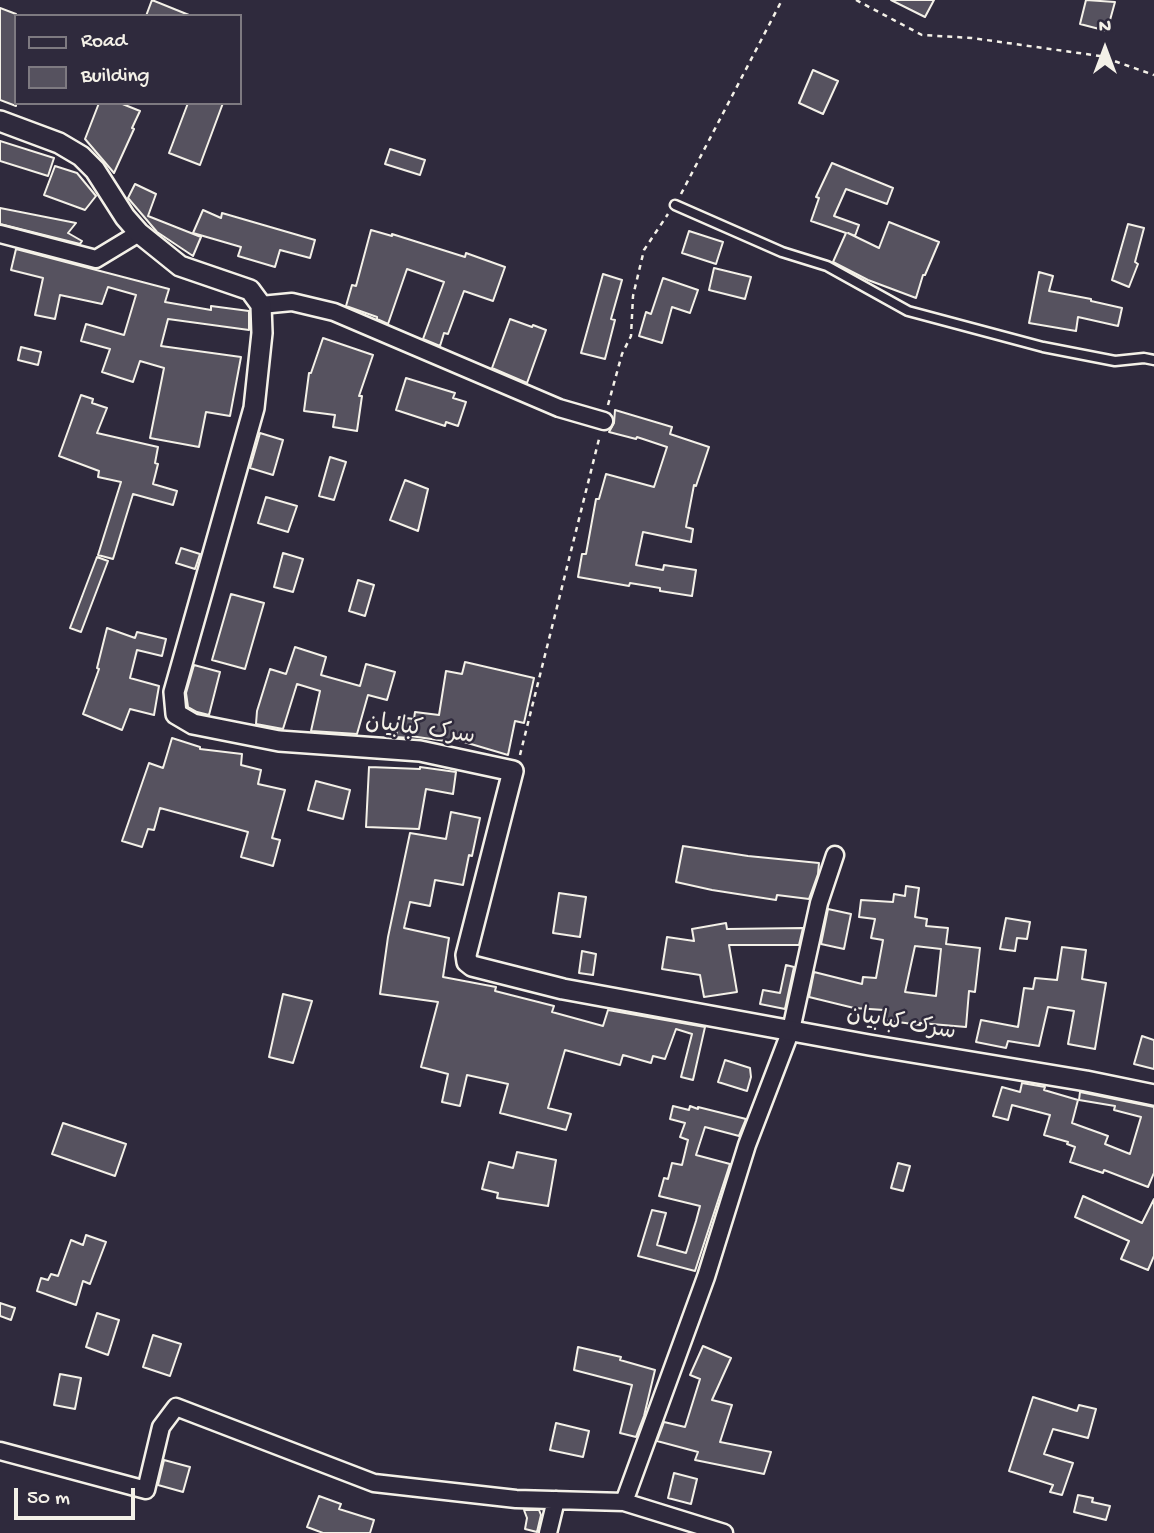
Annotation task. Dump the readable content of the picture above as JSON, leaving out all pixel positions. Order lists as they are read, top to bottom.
{
  "streets": {
    "street": ["سرک کبابیان"]
  },
  "legend": ["Road", "Building"],
  "scale_bar": "50 m",
  "north": "top"
}
